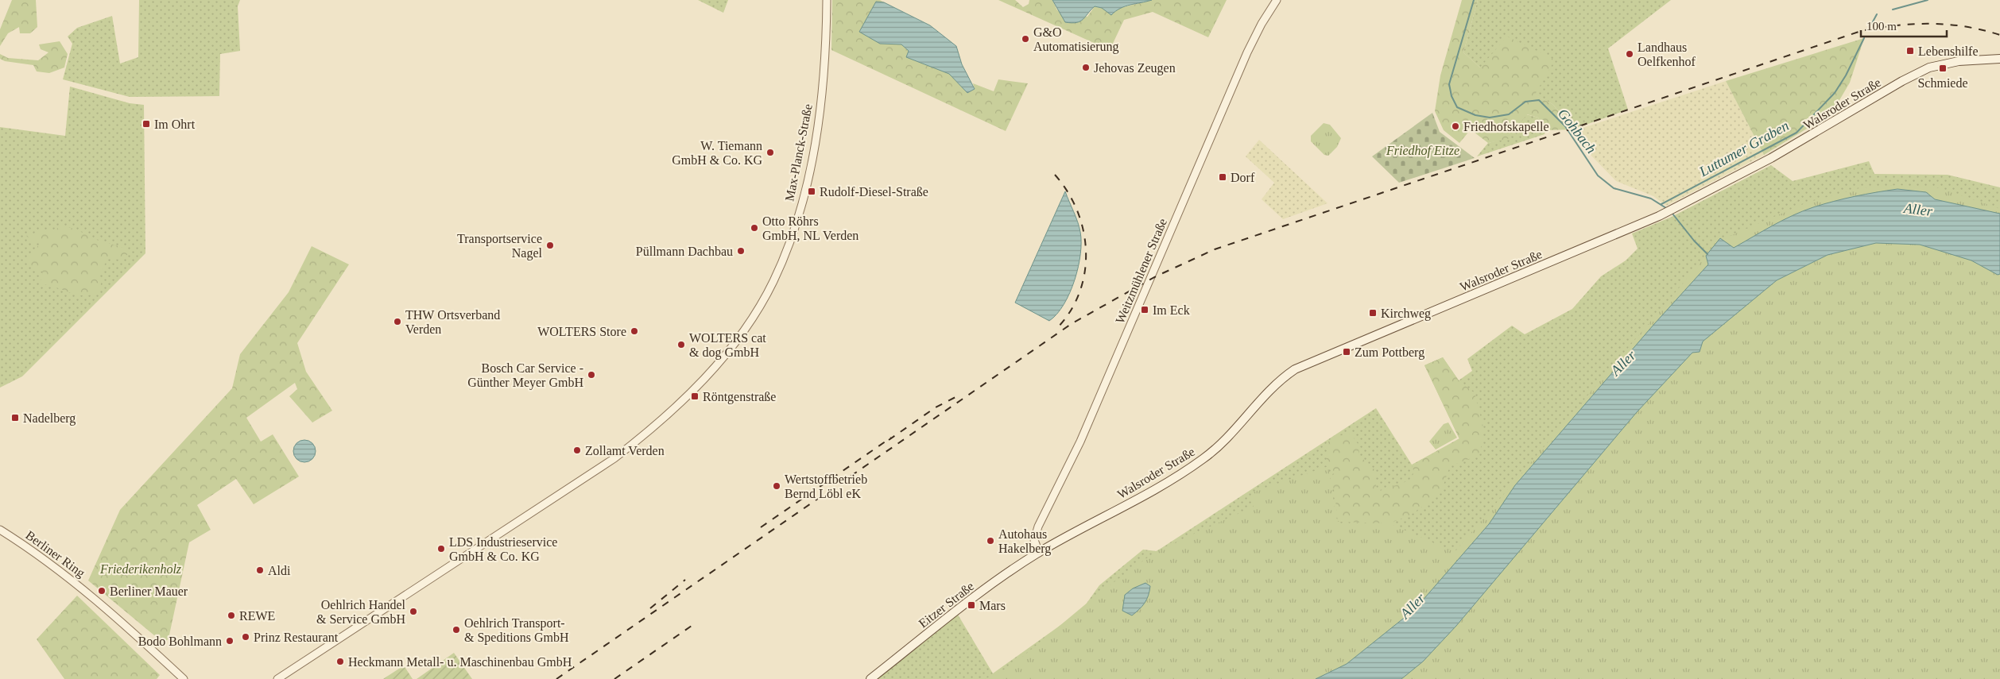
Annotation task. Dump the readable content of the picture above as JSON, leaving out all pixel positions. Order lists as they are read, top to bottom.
{
  "streets": {
    "main road": ["Walsroder Straße", "Eitzer Straße"],
    "street": ["Max-Planck-Straße", "Weitzmühlener Straße", "Berliner Ring"]
  },
  "crossings": [
    ["Walsroder Straße", "Weitzmühlener Straße"],
    ["Walsroder Straße", "Eitzer Straße"],
    ["Weitzmühlener Straße", "Eitzer Straße"]
  ],
  "water": ["Gohbach", "Luttumer Graben", "Aller"],
  "parks": ["Friedhof Eitze", "Friederikenholz"],
  "places": {
    "other": [
      "G&O Automatisierung",
      "Landhaus Oelfkenhof",
      "Jehovas Zeugen",
      "Friedhofskapelle",
      "W. Tiemann GmbH & Co. KG",
      "Otto Röhrs GmbH, NL Verden",
      "Transportservice Nagel",
      "Püllmann Dachbau",
      "THW Ortsverband Verden",
      "WOLTERS Store",
      "WOLTERS cat & dog GmbH",
      "Bosch Car Service - Günther Meyer GmbH",
      "Zollamt Verden",
      "Wertstoffbetrieb Bernd Löbl eK",
      "Autohaus Hakelberg",
      "LDS Industrieservice GmbH & Co. KG",
      "Aldi",
      "Berliner Mauer",
      "Oehlrich Handel & Service GmbH",
      "REWE",
      "Oehlrich Transport- & Speditions GmbH",
      "Prinz Restaurant",
      "Bodo Bohlmann",
      "Heckmann Metall- u. Maschinenbau GmbH"
    ],
    "transit": [
      "Lebenshilfe",
      "Schmiede",
      "Im Ohrt",
      "Dorf",
      "Rudolf-Diesel-Straße",
      "Im Eck",
      "Kirchweg",
      "Zum Pottberg",
      "Röntgenstraße",
      "Nadelberg",
      "Mars"
    ]
  },
  "scale_bar": "100 m"
}
